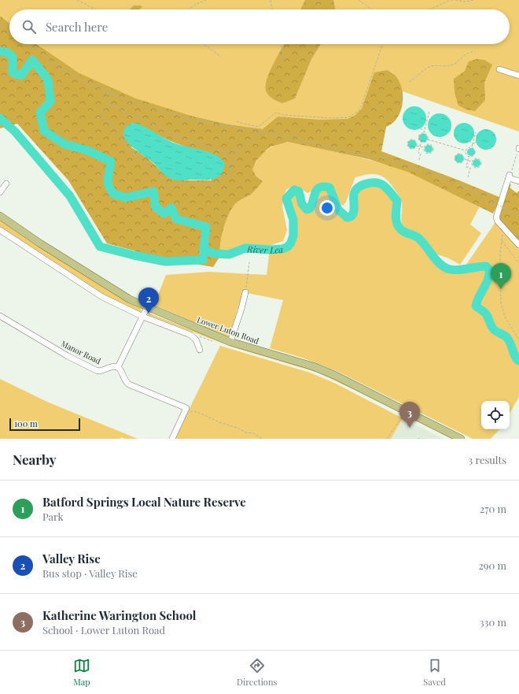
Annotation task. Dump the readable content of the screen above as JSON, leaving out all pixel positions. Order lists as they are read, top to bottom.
{
  "streets": {
    "main road": ["Lower Luton Road"],
    "street": ["Manor Road"]
  },
  "water": ["River Lea"],
  "scale_bar": "100 m",
  "page": {
    "search": "Search here",
    "pins": ["1", "2", "3"],
    "scale": "100 m",
    "heading": ["Nearby", "3 results"],
    "list": [
      {
        "mark": "1",
        "name": "Batford Springs Local Nature Reserve",
        "note": "Park",
        "value": "270 m"
      },
      {
        "mark": "2",
        "name": "Valley Rise",
        "note": "Bus stop · Valley Rise",
        "value": "290 m"
      },
      {
        "mark": "3",
        "name": "Katherine Warington School",
        "note": "School · Lower Luton Road",
        "value": "330 m"
      }
    ],
    "nav": ["Map", "Directions", "Saved"]
  }
}
